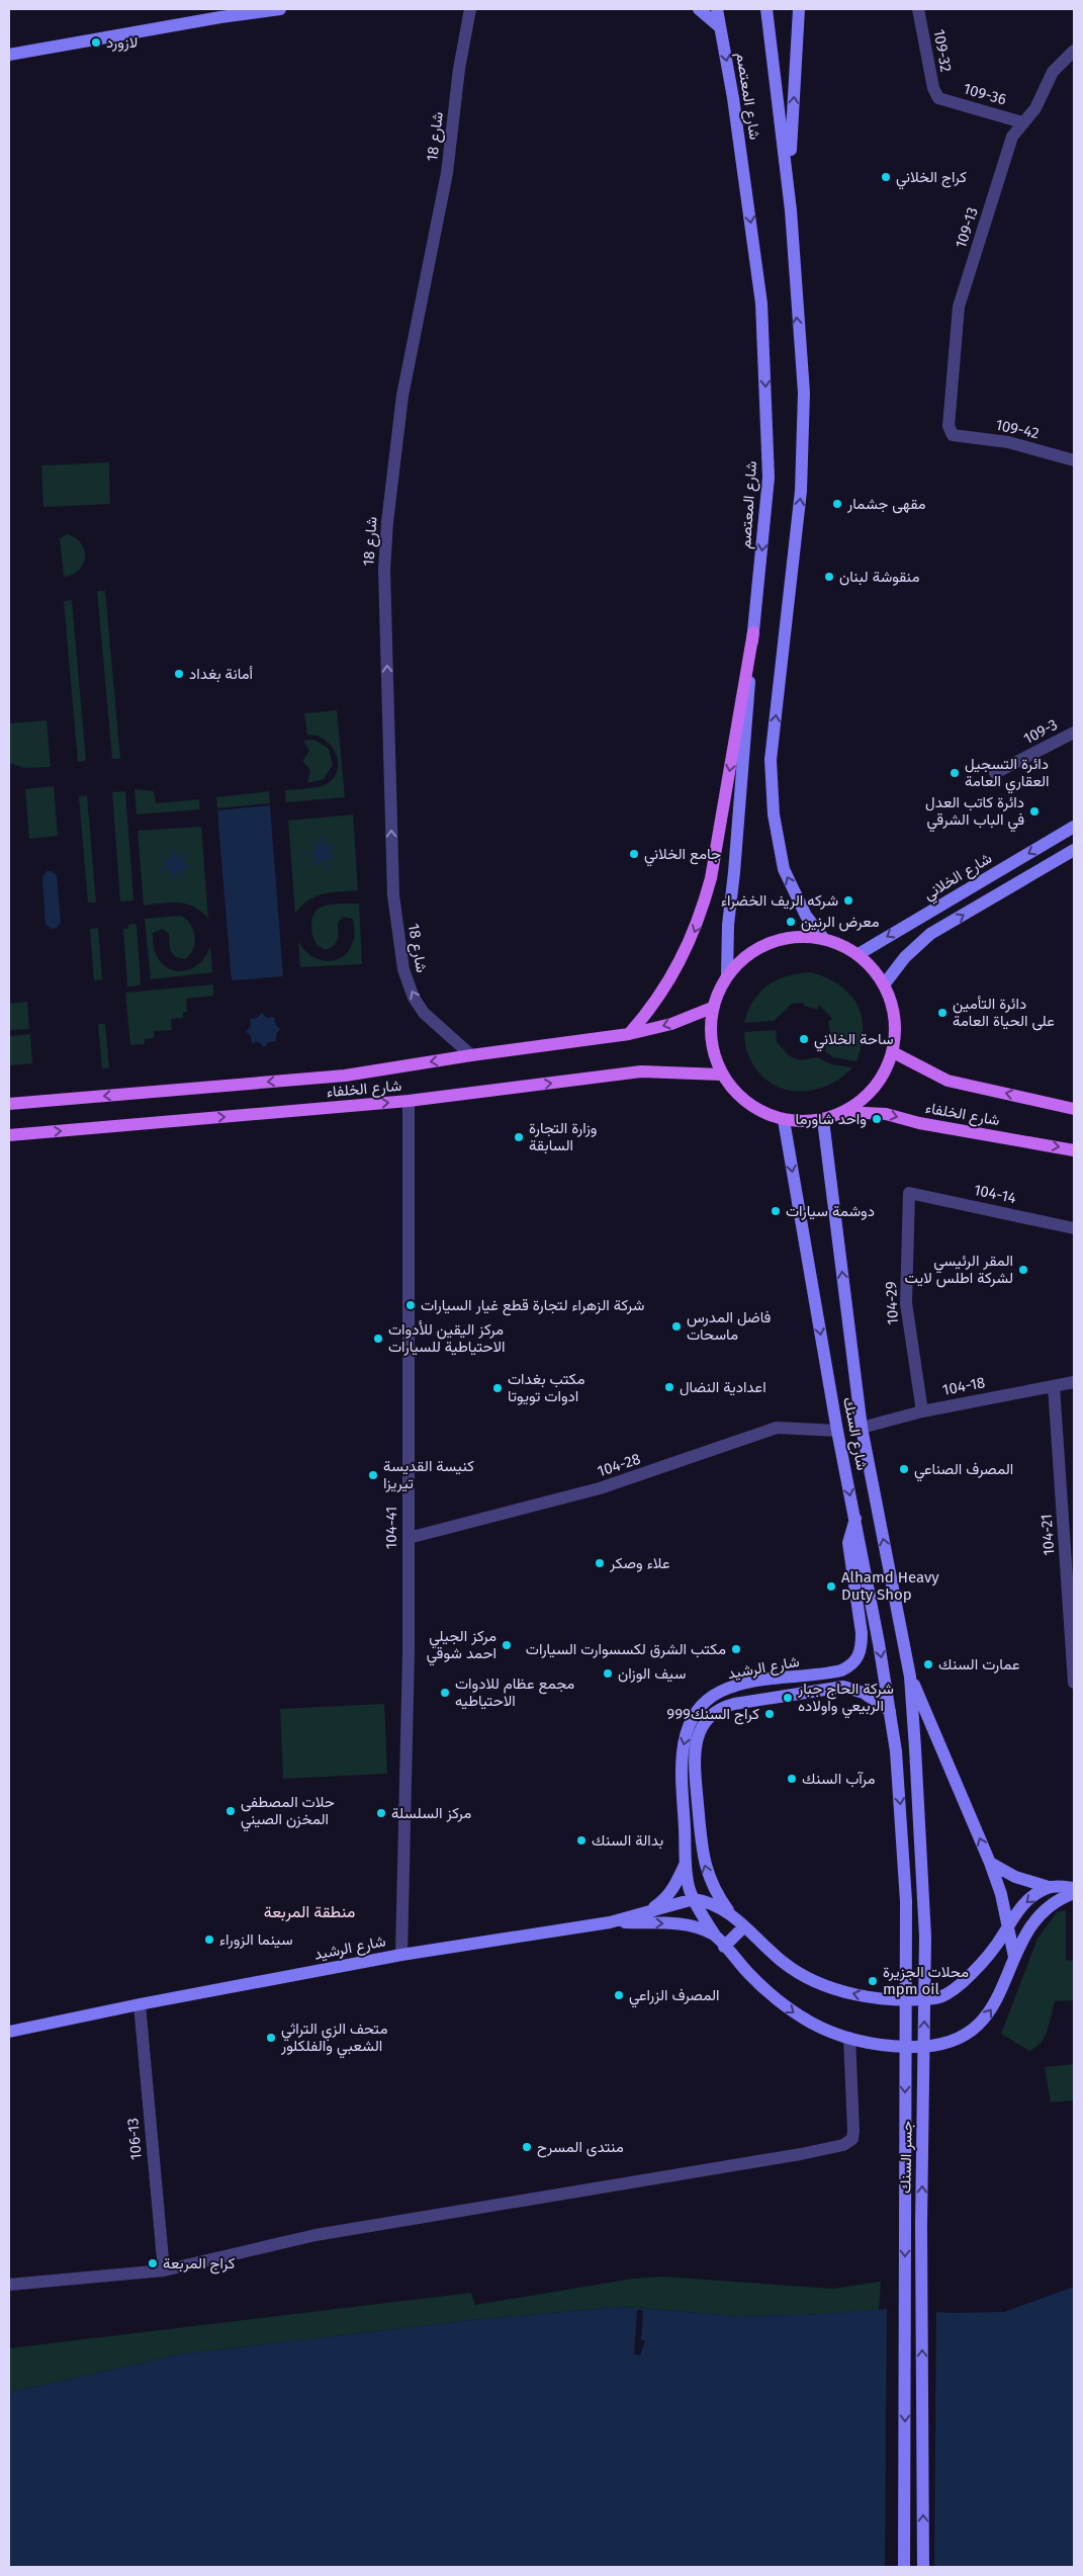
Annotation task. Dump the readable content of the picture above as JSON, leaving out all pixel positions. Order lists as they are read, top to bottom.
{
  "streets": {
    "main road": [
      "شارع المعتصم",
      "شارع الخلاني",
      "شارع الخلفاء",
      "شارع السنك",
      "شارع الرشيد",
      "جسر السنك"
    ],
    "street": [
      "109-32",
      "109-36",
      "شارع 18",
      "109-13",
      "109-42",
      "109-3",
      "104-14",
      "104-29",
      "104-18",
      "104-28",
      "104-41",
      "104-21",
      "106-13"
    ]
  },
  "crossings": [
    ["109-32", "109-36"],
    ["109-36", "109-13"],
    ["شارع 18", "شارع الخلفاء"],
    ["109-13", "109-42"],
    ["شارع الخلفاء", "104-41"],
    ["104-14", "104-29"],
    ["104-29", "104-18"],
    ["104-18", "شارع السنك"],
    ["104-18", "104-21"],
    ["شارع السنك", "104-28"],
    ["شارع السنك", "شارع الرشيد"],
    ["شارع السنك", "جسر السنك"],
    ["104-28", "104-41"],
    ["104-41", "شارع الرشيد"],
    ["شارع الرشيد", "106-13"]
  ],
  "one_way": ["شارع 18"],
  "districts": ["منطقة المربعة"],
  "places": [
    "لازورد",
    "كراج الخلاني",
    "مقهى جشمار",
    "منقوشة لبنان",
    "أمانة بغداد",
    "دائرة التسجيل العقاري العامة",
    "دائرة كاتب العدل في الباب الشرقي",
    "جامع الخلاني",
    "شركه الريف الخضراء",
    "معرض الرنين",
    "دائرة التأمين على الحياة العامة",
    "ساحة الخلاني",
    "واحد شاورما",
    "وزارة التجارة السابقة",
    "دوشمة سيارات",
    "المقر الرئيسي لشركة اطلس لايت",
    "شركة الزهراء لتجارة قطع غيار السيارات",
    "فاضل المدرس ماسحات",
    "مركز اليقين للأدوات الاحتياطية للسيارات",
    "اعدادية النضال",
    "مكتب بغدات ادوات تويوتا",
    "المصرف الصناعي",
    "كنيسة القديسة تيريزا",
    "علاء وصكر",
    "Alhamd Heavy Duty Shop",
    "مركز الجيلي احمد شوقي",
    "مكتب الشرق لكسسوارت السيارات",
    "عمارت السنك",
    "سيف الوزان",
    "مجمع عظام للادوات الاحتياطيه",
    "شركة الحاج جبار الربيعي واولاده",
    "كراج السنك999",
    "مرآب السنك",
    "حلات المصطفى المخزن الصيني",
    "مركز السلسلة",
    "بدالة السنك",
    "سينما الزوراء",
    "محلات الجزيرة mpm oil",
    "المصرف الزراعي",
    "متحف الزي التراثي الشعبي والفلكلور",
    "منتدى المسرح",
    "كراج المربعة"
  ]
}
